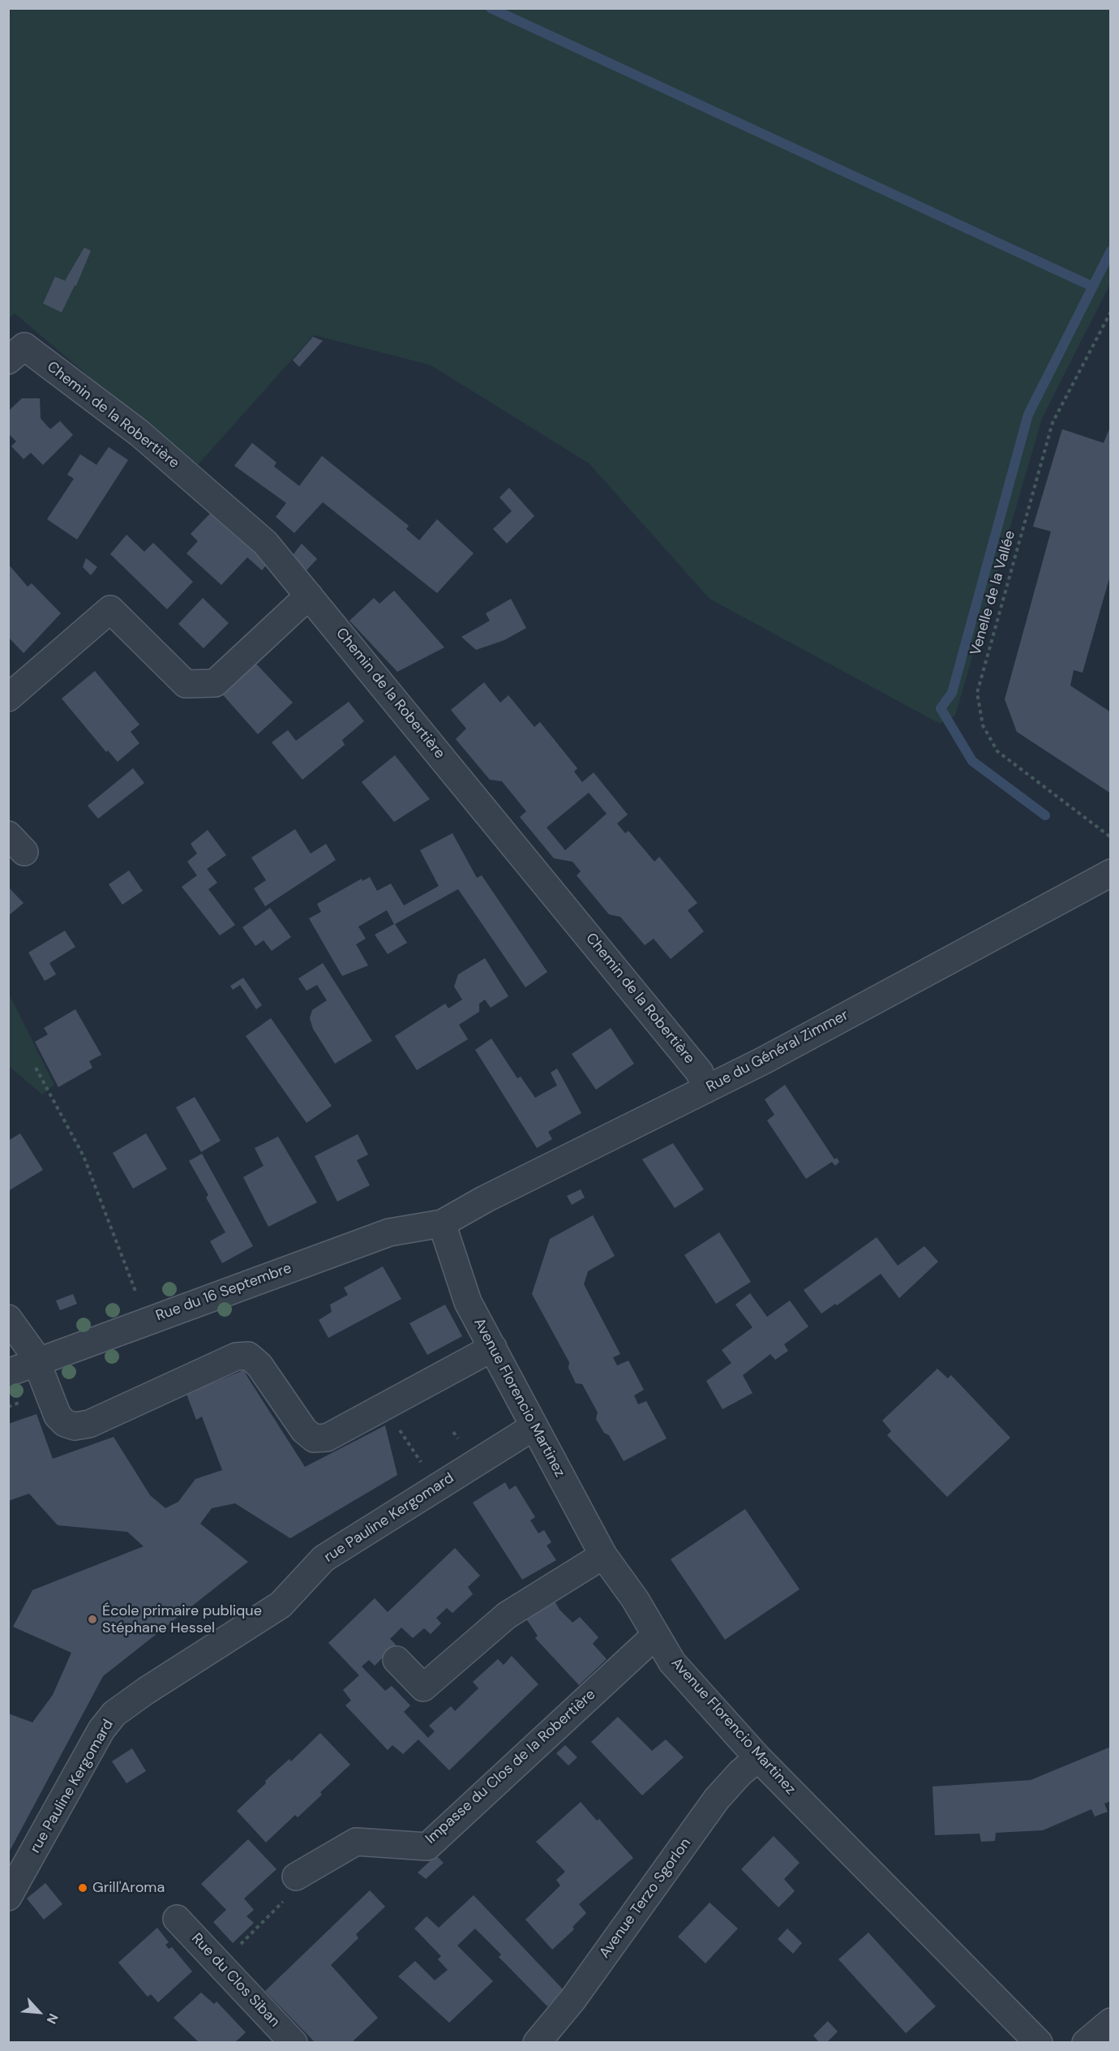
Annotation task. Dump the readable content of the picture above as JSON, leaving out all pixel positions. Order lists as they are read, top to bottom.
{
  "streets": {
    "street": [
      "Chemin de la Robertière",
      "Rue du Général Zimmer",
      "Rue du 16 Septembre",
      "Avenue Florencio Martinez",
      "rue Pauline Kergomard",
      "Impasse du Clos de la Robertière",
      "Avenue Terzo Sgorlon",
      "Rue du Clos Siban"
    ],
    "path": ["Venelle de la Vallée"]
  },
  "crossings": [
    ["Chemin de la Robertière", "Rue du Général Zimmer"],
    ["Rue du Général Zimmer", "Rue du 16 Septembre"],
    ["Rue du Général Zimmer", "Avenue Florencio Martinez"],
    ["Rue du 16 Septembre", "Avenue Florencio Martinez"],
    ["Avenue Florencio Martinez", "rue Pauline Kergomard"],
    ["Avenue Florencio Martinez", "Impasse du Clos de la Robertière"],
    ["Avenue Florencio Martinez", "Avenue Terzo Sgorlon"]
  ],
  "places": ["École primaire publique Stéphane Hessel", "Grill'Aroma"],
  "north": "bottom right"
}
